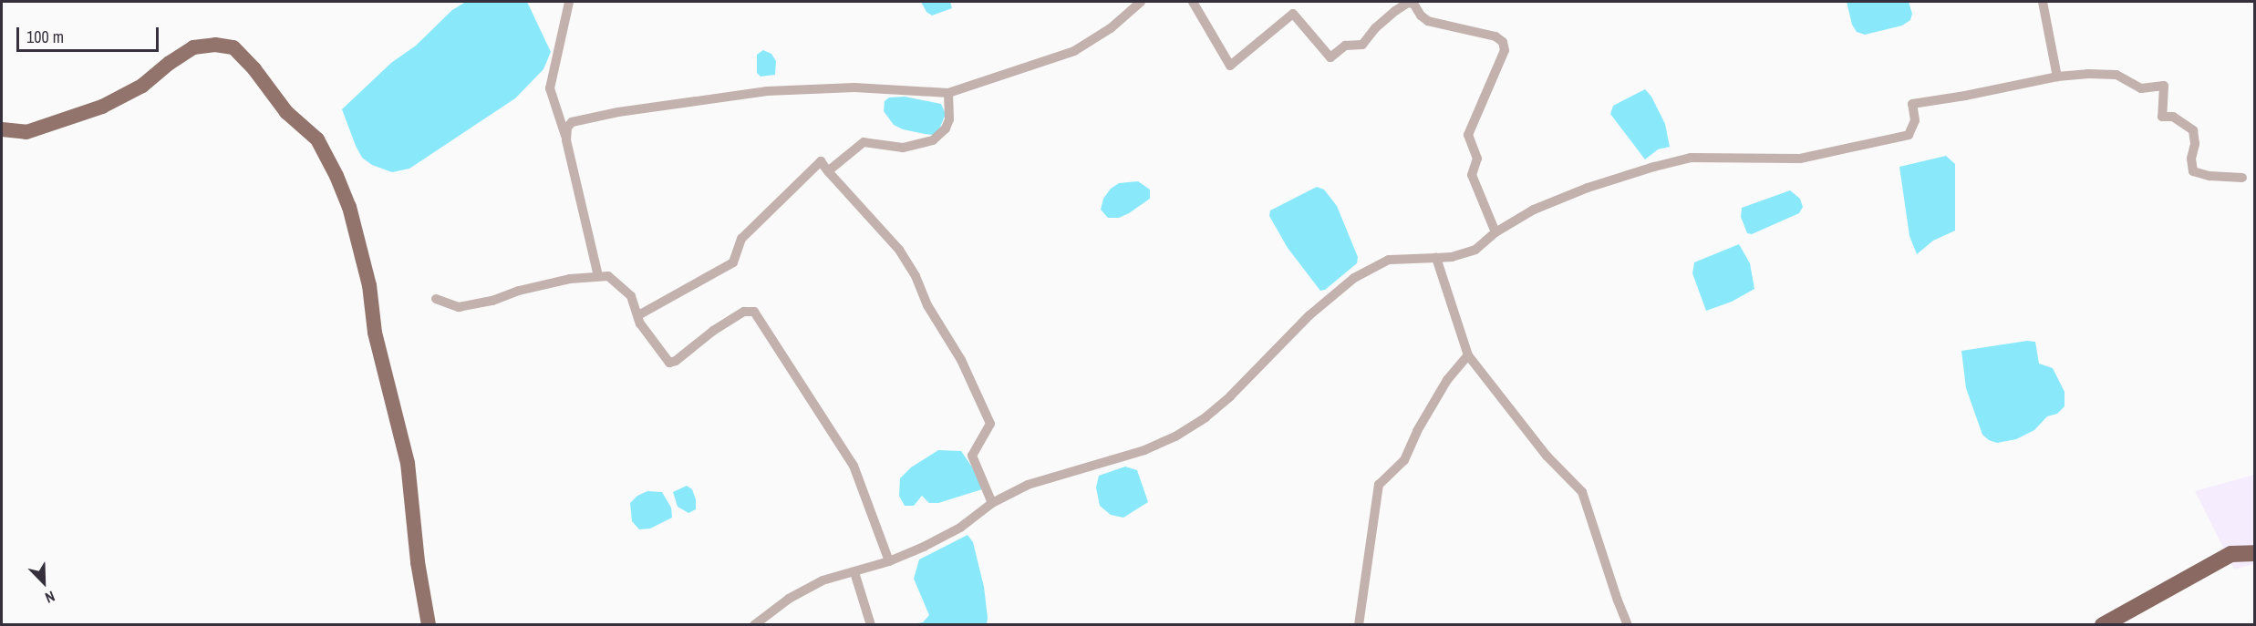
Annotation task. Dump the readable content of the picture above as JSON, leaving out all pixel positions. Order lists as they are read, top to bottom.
{
  "scale_bar": "100 m",
  "north": "bottom right"
}
